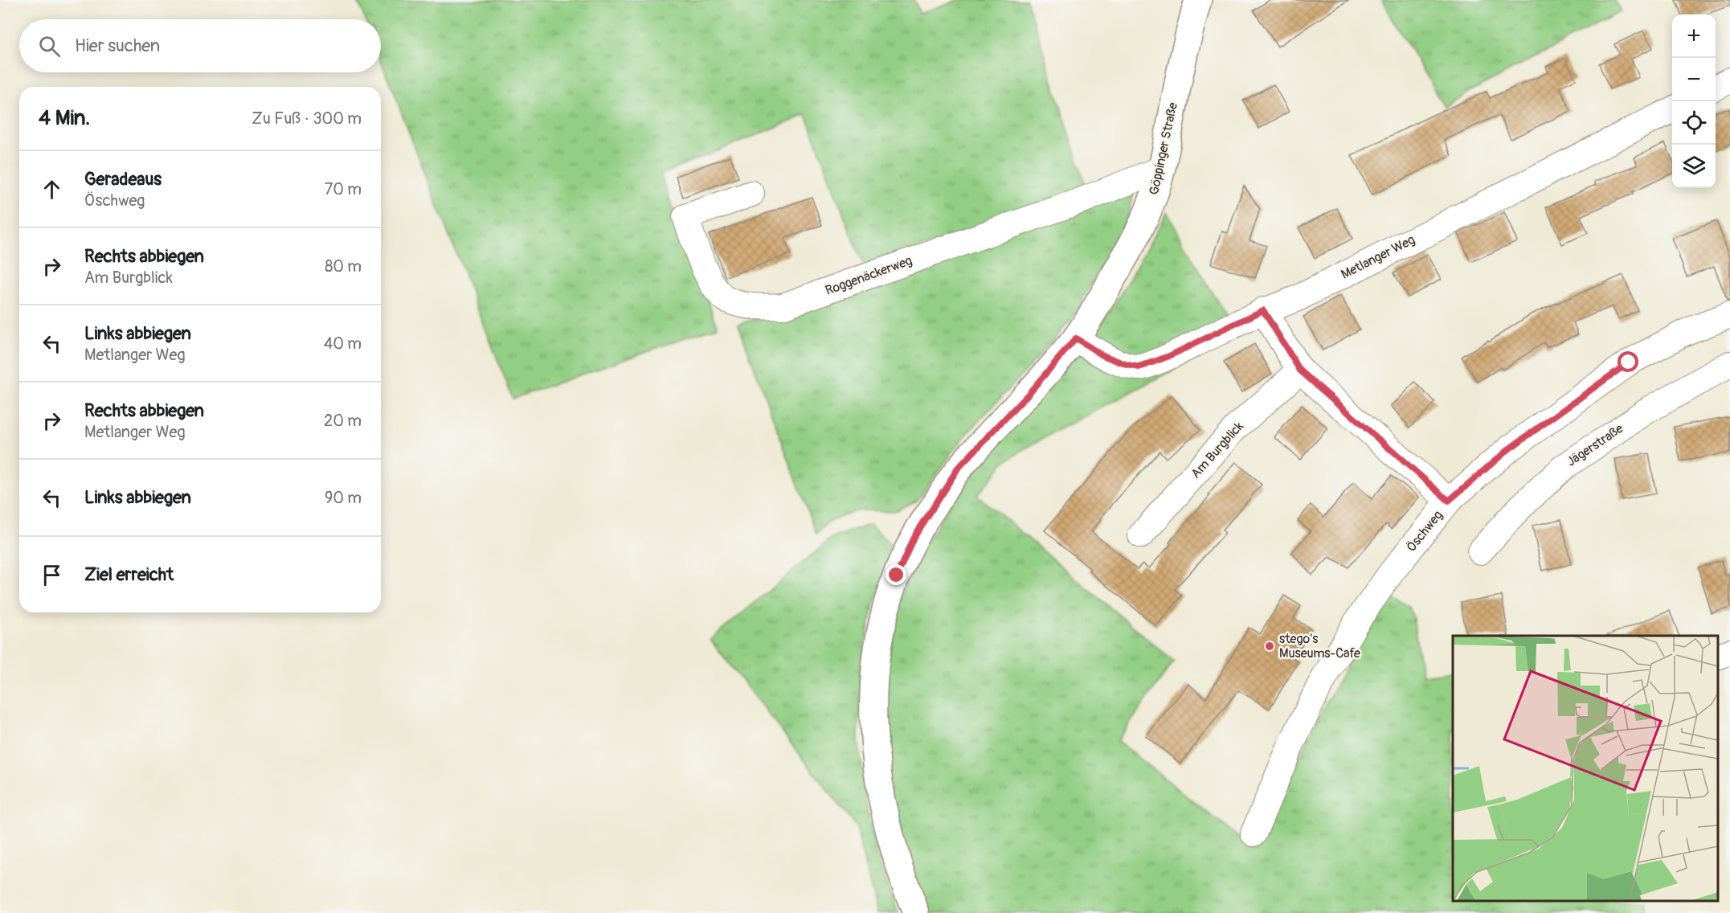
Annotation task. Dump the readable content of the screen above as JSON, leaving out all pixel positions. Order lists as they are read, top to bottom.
{
  "streets": {
    "main road": ["Göppinger Straße"],
    "street": [
      "Metlanger Weg",
      "Roggenäckerweg",
      "Jägerstraße",
      "Am Burgblick",
      "Öschweg"
    ]
  },
  "crossings": [
    ["Göppinger Straße", "Metlanger Weg"],
    ["Göppinger Straße", "Roggenäckerweg"]
  ],
  "places": ["stego's Museums-Cafe"],
  "page": {
    "map_buttons": ["+", "−"],
    "search": "Hier suchen",
    "heading": ["4 Min.", "Zu Fuß · 300 m"],
    "list": [
      ["Geradeaus", "Öschweg", "70 m"],
      ["Rechts abbiegen", "Am Burgblick", "80 m"],
      ["Links abbiegen", "Metlanger Weg", "40 m"],
      ["Rechts abbiegen", "Metlanger Weg", "20 m"],
      ["Links abbiegen", "90 m"],
      "Ziel erreicht"
    ]
  }
}
